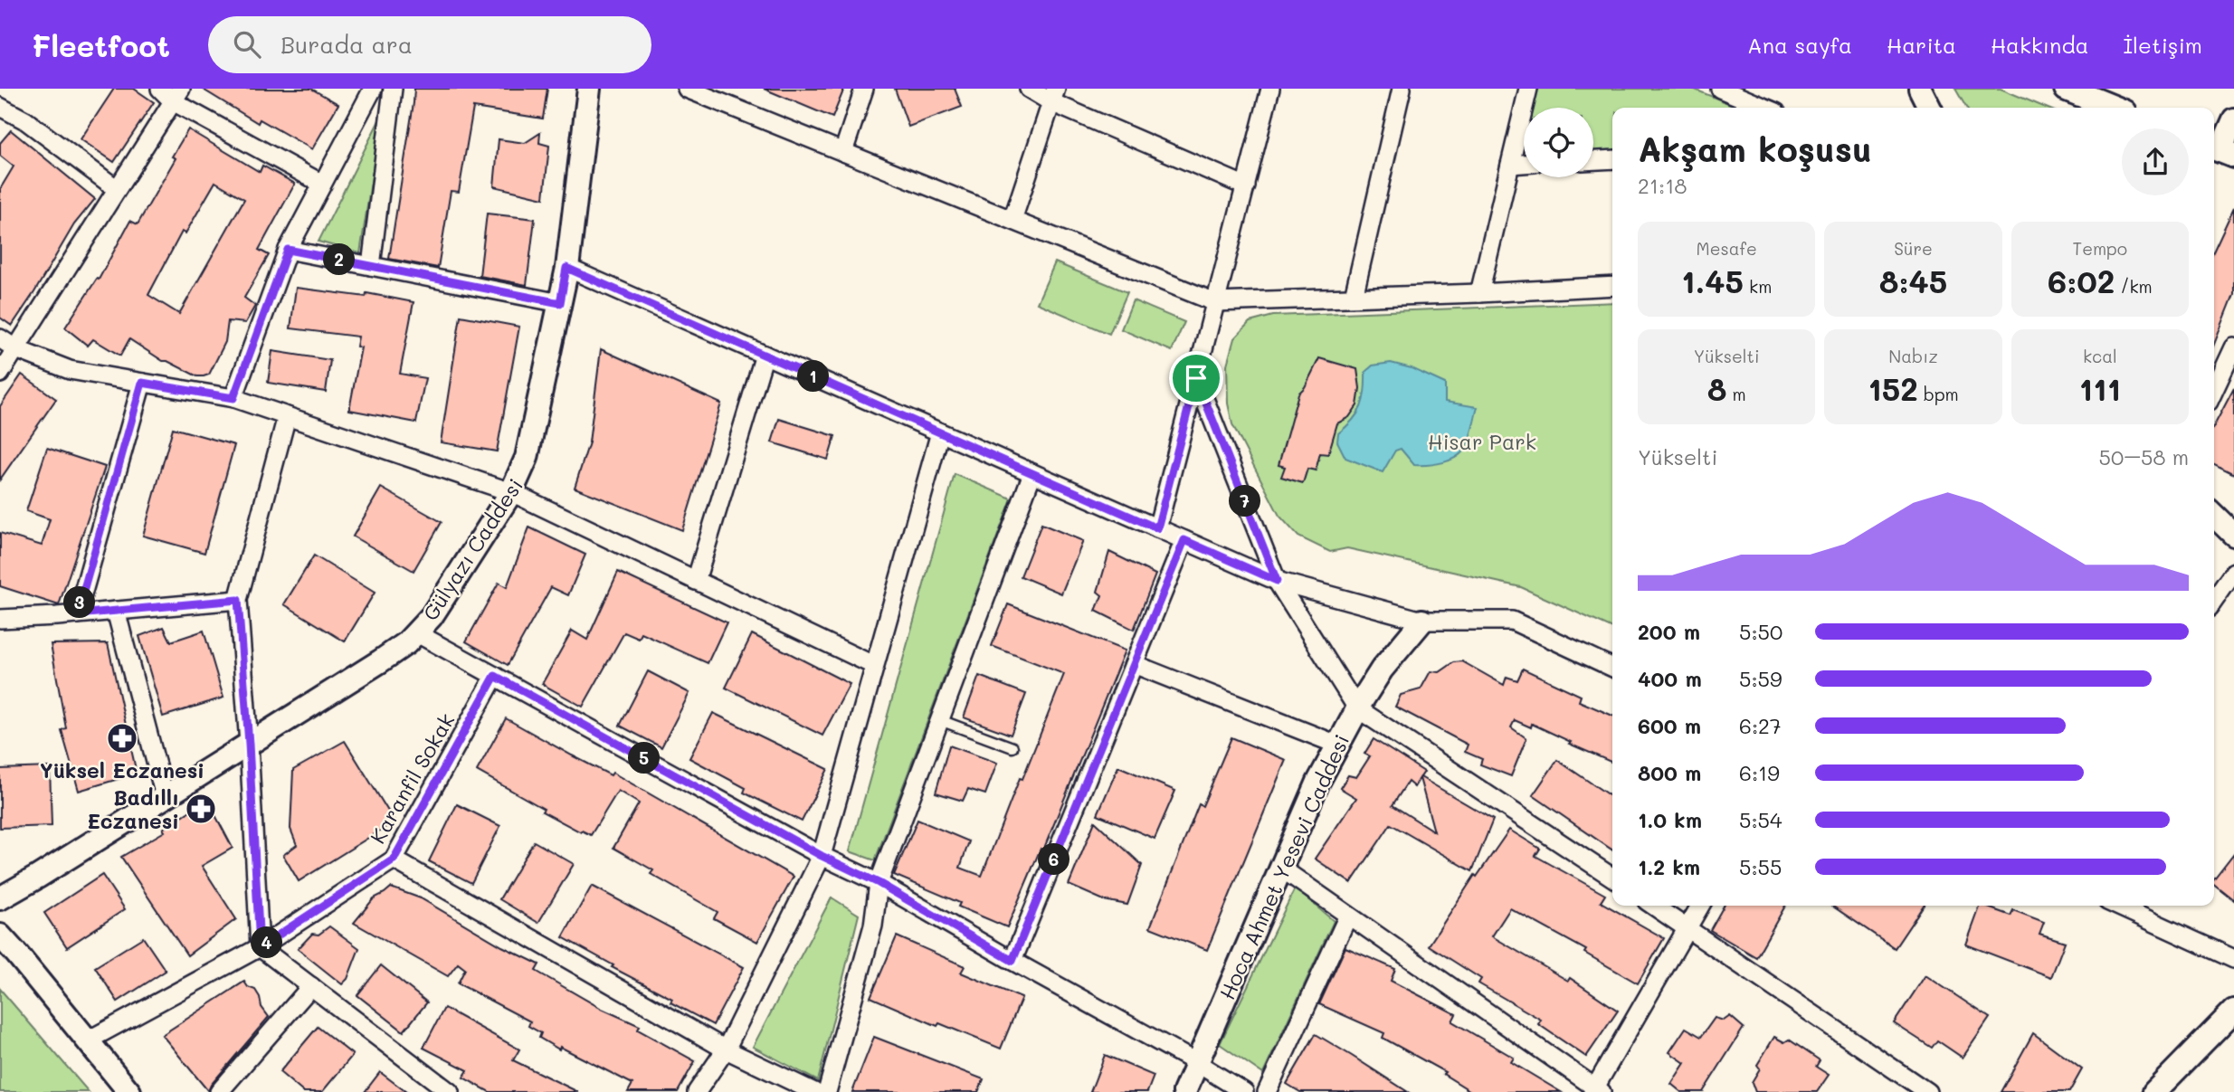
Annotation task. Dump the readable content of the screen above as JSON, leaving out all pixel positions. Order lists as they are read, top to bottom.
{
  "streets": {
    "street": ["Gülyazı Caddesi", "Karanfil Sokak", "Hoca Ahmet Yesevi Caddesi"]
  },
  "parks": ["Hisar Park"],
  "places": {
    "pharmacy": ["Yüksel Eczanesi", "Badıllı Eczanesi"]
  },
  "page": {
    "header": "Fleetfoot",
    "search": "Burada ara",
    "nav": [
      "Ana sayfa",
      "Harita",
      "Hakkında",
      "İletişim"
    ],
    "heading": ["Akşam koşusu", "21:18"],
    "stats": [
      ["Mesafe", "1.45 km"],
      ["Süre", "8:45"],
      ["Tempo", "6:02 /km"],
      ["Yükselti", "8 m"],
      ["Nabız", "152 bpm"],
      ["kcal", "111"]
    ],
    "pins": [
      "2",
      "1",
      "7",
      "3",
      "5",
      "6",
      "4"
    ],
    "chart": ["Yükselti", "50–58 m"],
    "list": [
      {
        "name": "200 m",
        "note": "5:50"
      },
      {
        "name": "400 m",
        "note": "5:59"
      },
      {
        "name": "600 m",
        "note": "6:27"
      },
      {
        "name": "800 m",
        "note": "6:19"
      },
      {
        "name": "1.0 km",
        "note": "5:54"
      },
      {
        "name": "1.2 km",
        "note": "5:55"
      }
    ]
  }
}
